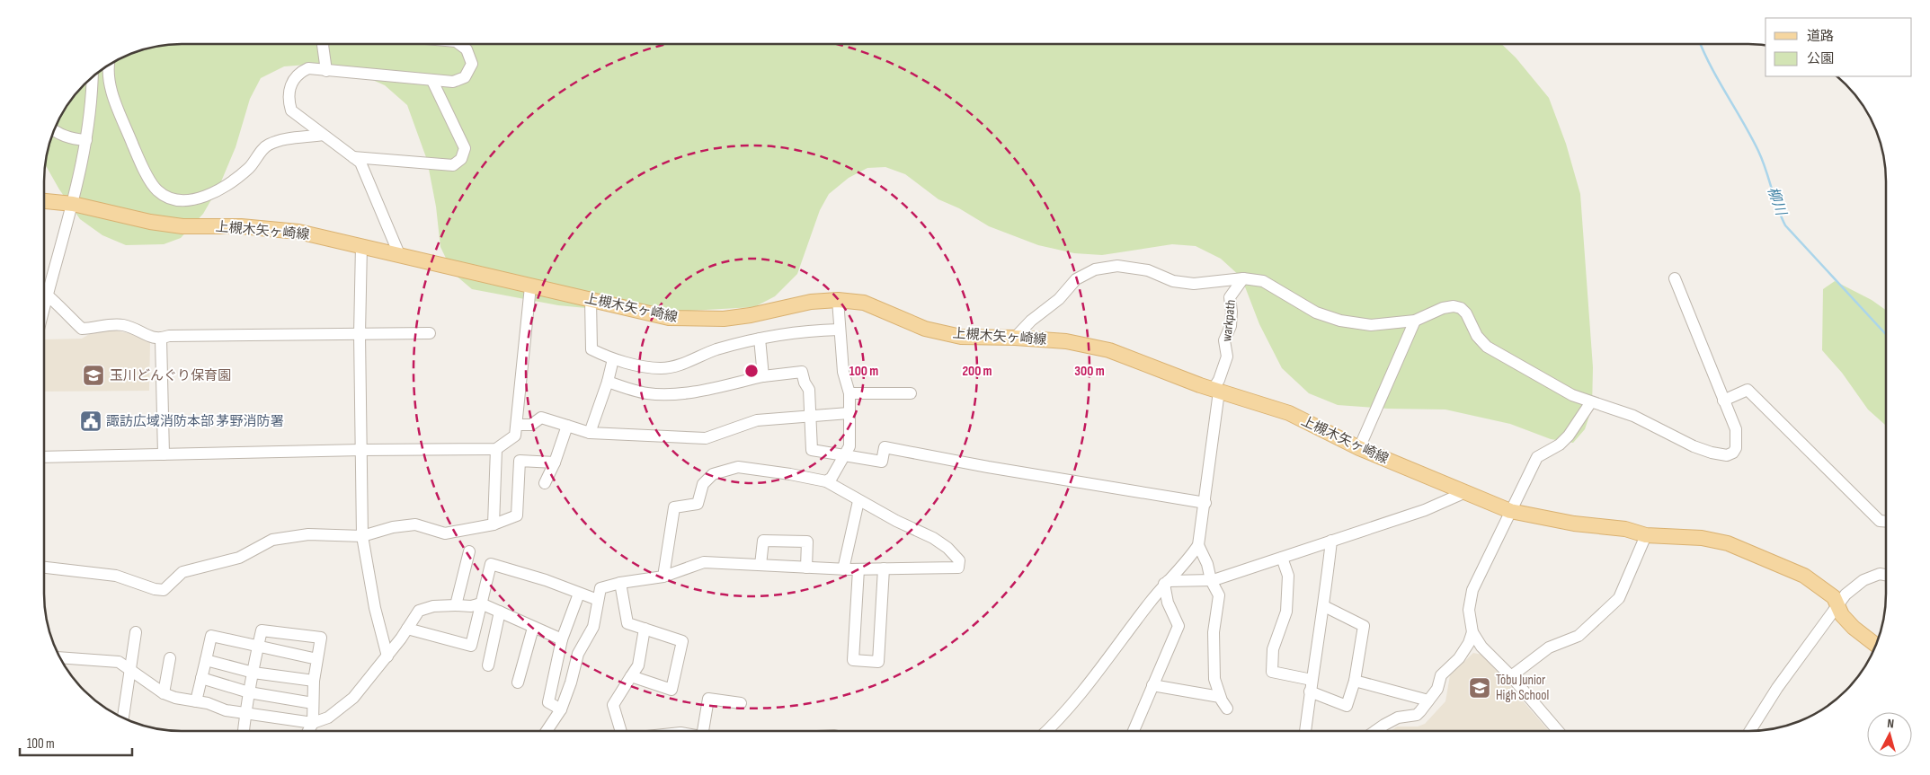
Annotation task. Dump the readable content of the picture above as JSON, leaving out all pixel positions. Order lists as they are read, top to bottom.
{
  "streets": {
    "main road": ["上槻木矢ヶ崎線"],
    "street": ["warkpath"]
  },
  "crossings": [
    ["上槻木矢ヶ崎線", "warkpath"]
  ],
  "water": ["柳川"],
  "places": {
    "school or university": ["玉川どんぐり保育園", "Tōbu Junior High School"],
    "public building": ["諏訪広域消防本部 茅野消防署"]
  },
  "legend": ["道路", "公園"],
  "scale_bar": "100 m",
  "north": "top",
  "rings": ["100 m", "200 m", "300 m"]
}
